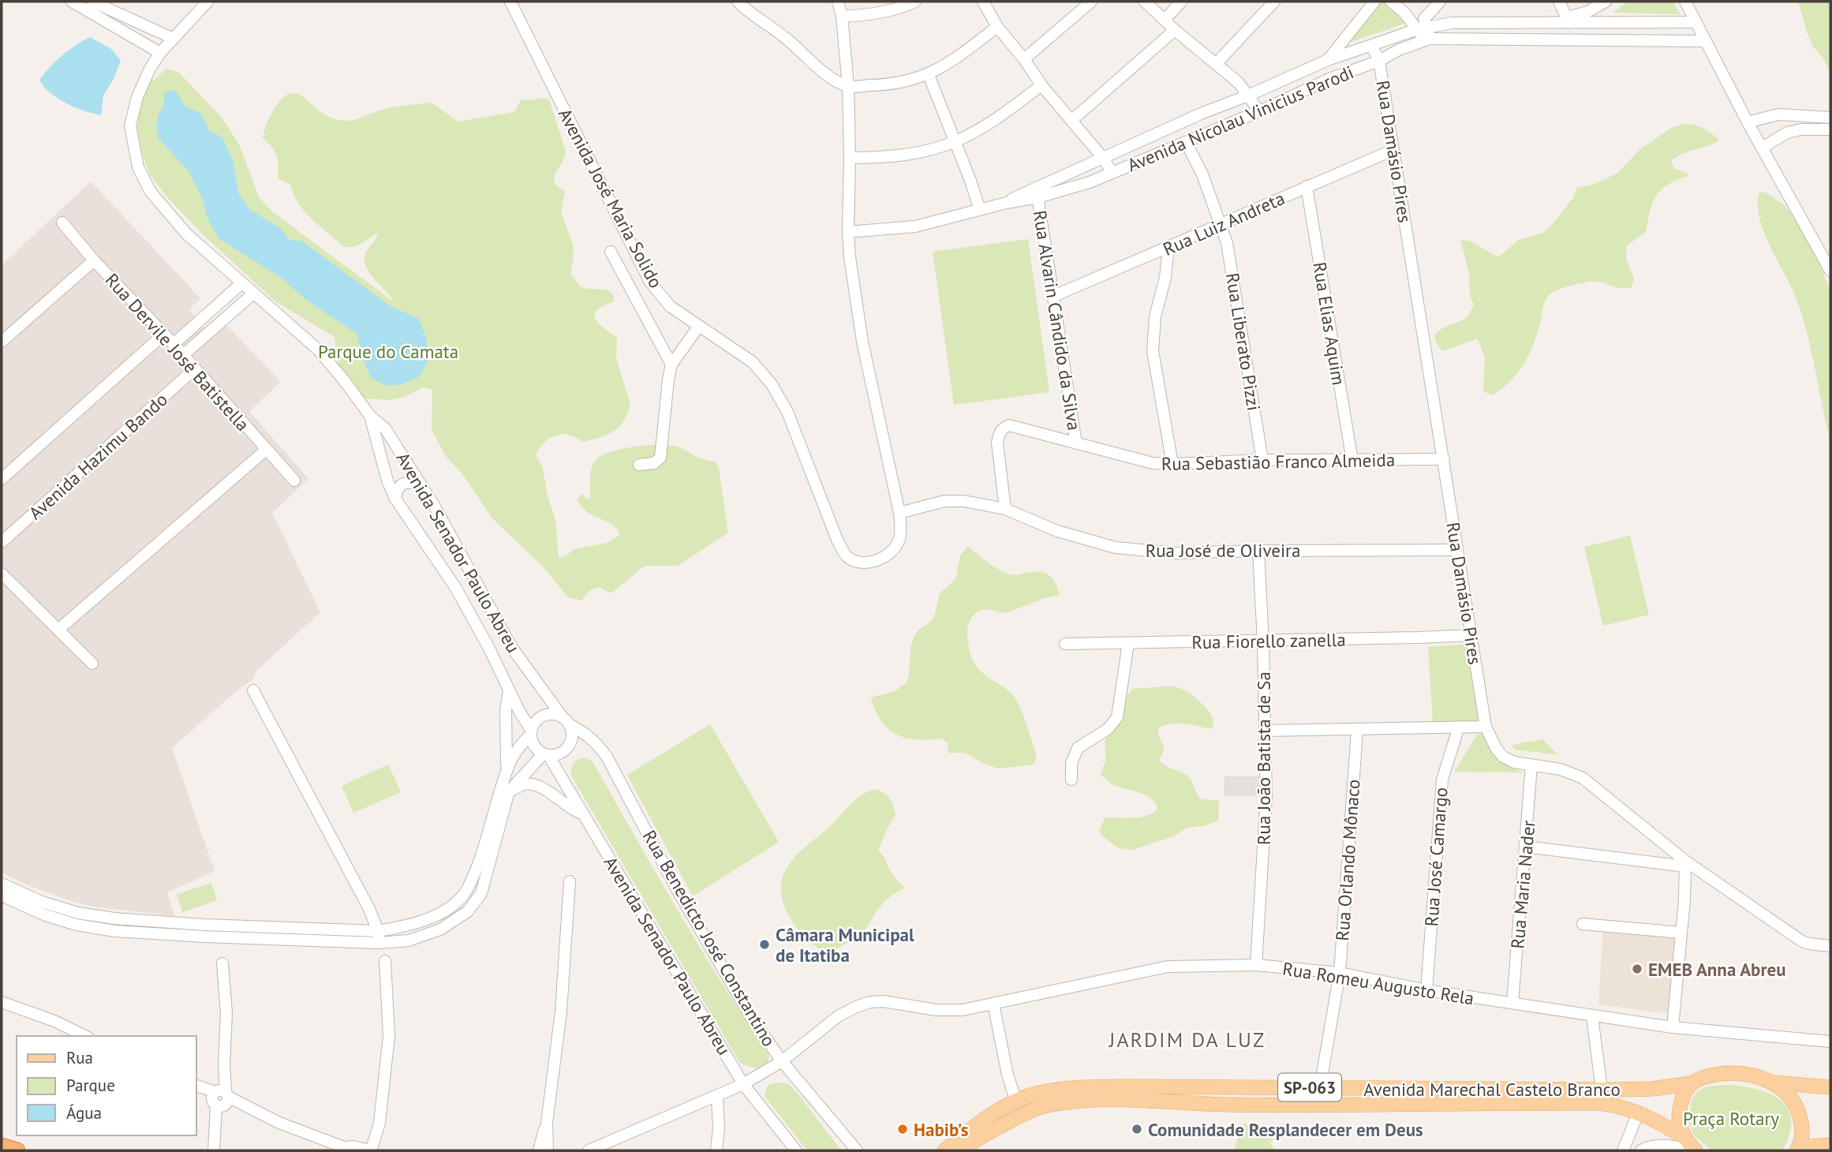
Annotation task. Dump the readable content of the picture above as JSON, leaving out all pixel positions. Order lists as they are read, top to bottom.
{
  "streets": {
    "main road": ["SP-063", "Avenida Marechal Castelo Branco"],
    "street": [
      "Avenida Nicolau Vinicius Parodi",
      "Rua Damásio Pires",
      "Avenida José Maria Solido",
      "Rua Luiz Andreta",
      "Rua Alvarin Cândido da Silva",
      "Rua Elias Aquim",
      "Rua Liberato Pizzi",
      "Rua Dervile José Batistella",
      "Avenida Hazimu Bando",
      "Rua Sebastião Franco Almeida",
      "Rua José de Oliveira",
      "Avenida Senador Paulo Abreu",
      "Rua Fiorello zanella",
      "Rua João Batista de Sa",
      "Rua José Camargo",
      "Rua Orlando Mônaco",
      "Rua Maria Nader",
      "Rua Benedicto José Constantino",
      "Rua Romeu Augusto Rela"
    ]
  },
  "crossings": [
    ["Avenida Nicolau Vinicius Parodi", "Rua Damásio Pires"],
    ["Avenida Nicolau Vinicius Parodi", "Avenida José Maria Solido"],
    ["Avenida Nicolau Vinicius Parodi", "Rua Alvarin Cândido da Silva"],
    ["Avenida Nicolau Vinicius Parodi", "Rua Liberato Pizzi"],
    ["Rua Damásio Pires", "Rua Luiz Andreta"],
    ["Rua Damásio Pires", "Rua Sebastião Franco Almeida"],
    ["Rua Damásio Pires", "Rua José de Oliveira"],
    ["Rua Damásio Pires", "Rua Fiorello zanella"],
    ["Rua Damásio Pires", "Rua Maria Nader"],
    ["Avenida José Maria Solido", "Rua José de Oliveira"],
    ["Rua Luiz Andreta", "Rua Alvarin Cândido da Silva"],
    ["Rua Luiz Andreta", "Rua Elias Aquim"],
    ["Rua Luiz Andreta", "Rua Liberato Pizzi"],
    ["Rua Alvarin Cândido da Silva", "Rua Sebastião Franco Almeida"],
    ["Rua Elias Aquim", "Rua Sebastião Franco Almeida"],
    ["Rua Liberato Pizzi", "Rua Sebastião Franco Almeida"],
    ["Rua Dervile José Batistella", "Avenida Hazimu Bando"],
    ["Rua Sebastião Franco Almeida", "Rua José de Oliveira"],
    ["Rua José de Oliveira", "Rua João Batista de Sa"],
    ["Avenida Senador Paulo Abreu", "Rua Benedicto José Constantino"],
    ["Avenida Senador Paulo Abreu", "Rua Romeu Augusto Rela"],
    ["Rua Fiorello zanella", "Rua João Batista de Sa"],
    ["Rua João Batista de Sa", "Rua Romeu Augusto Rela"],
    ["Rua José Camargo", "Rua Romeu Augusto Rela"],
    ["Rua Orlando Mônaco", "Rua Romeu Augusto Rela"],
    ["Rua Orlando Mônaco", "Avenida Marechal Castelo Branco"],
    ["Rua Maria Nader", "Rua Romeu Augusto Rela"],
    ["Rua Benedicto José Constantino", "Rua Romeu Augusto Rela"],
    ["SP-063", "Avenida Marechal Castelo Branco"]
  ],
  "districts": ["JARDIM DA LUZ"],
  "parks": ["Parque do Camata", "Praça Rotary"],
  "places": [
    "Câmara Municipal de Itatiba",
    "EMEB Anna Abreu",
    "Habib's",
    "Comunidade Resplandecer em Deus"
  ],
  "legend": ["Rua", "Parque", "Água"]
}
